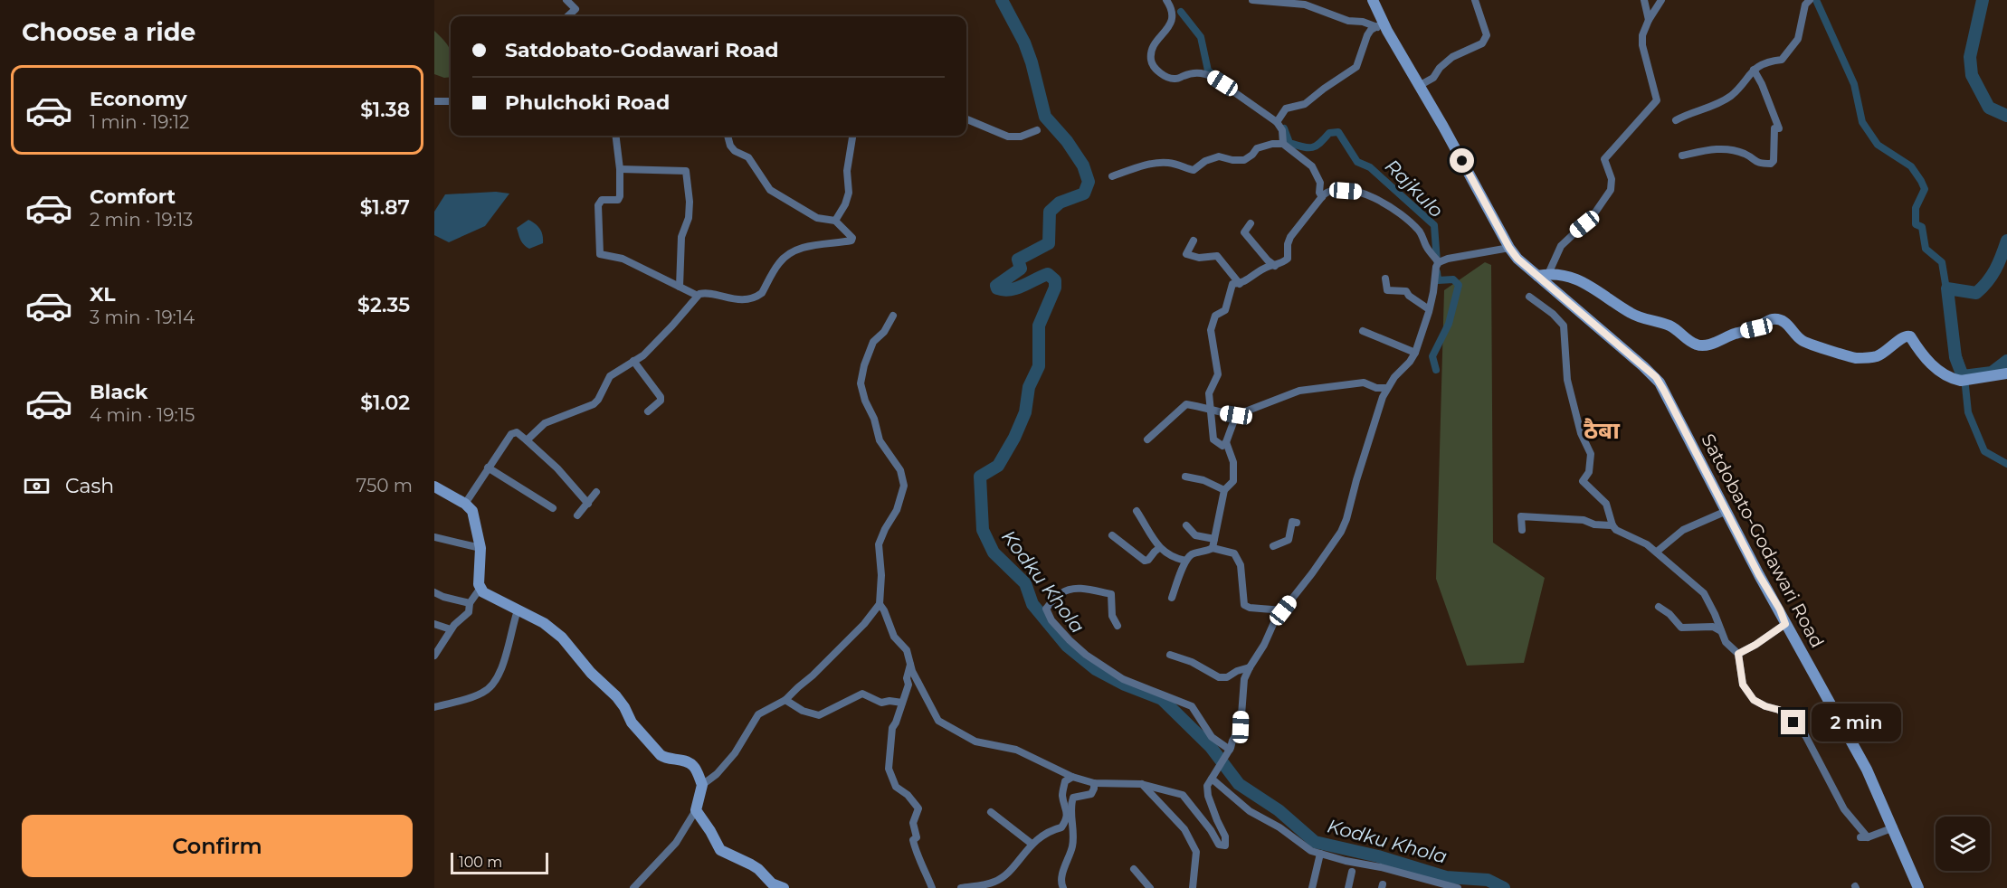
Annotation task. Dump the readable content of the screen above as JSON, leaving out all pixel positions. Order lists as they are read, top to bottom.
{
  "streets": {
    "street": ["Satdobato-Godawari Road"]
  },
  "districts": ["ठैबा"],
  "water": ["Rajkulo", "Kodku Khola"],
  "scale_bar": "100 m",
  "page": {
    "heading": "Choose a ride",
    "banner": ["Satdobato-Godawari Road", "Phulchoki Road"],
    "list": [
      {
        "name": "Economy",
        "note": "1 min · 19:12",
        "value": "$1.38"
      },
      {
        "name": "Comfort",
        "note": "2 min · 19:13",
        "value": "$1.87"
      },
      {
        "name": "XL",
        "note": "3 min · 19:14",
        "value": "$2.35"
      },
      {
        "name": "Black",
        "note": "4 min · 19:15",
        "value": "$1.02"
      }
    ],
    "pay": ["Cash", "750 m"],
    "bubble": "2 min",
    "buttons": "Confirm",
    "scale": "100 m"
  }
}
